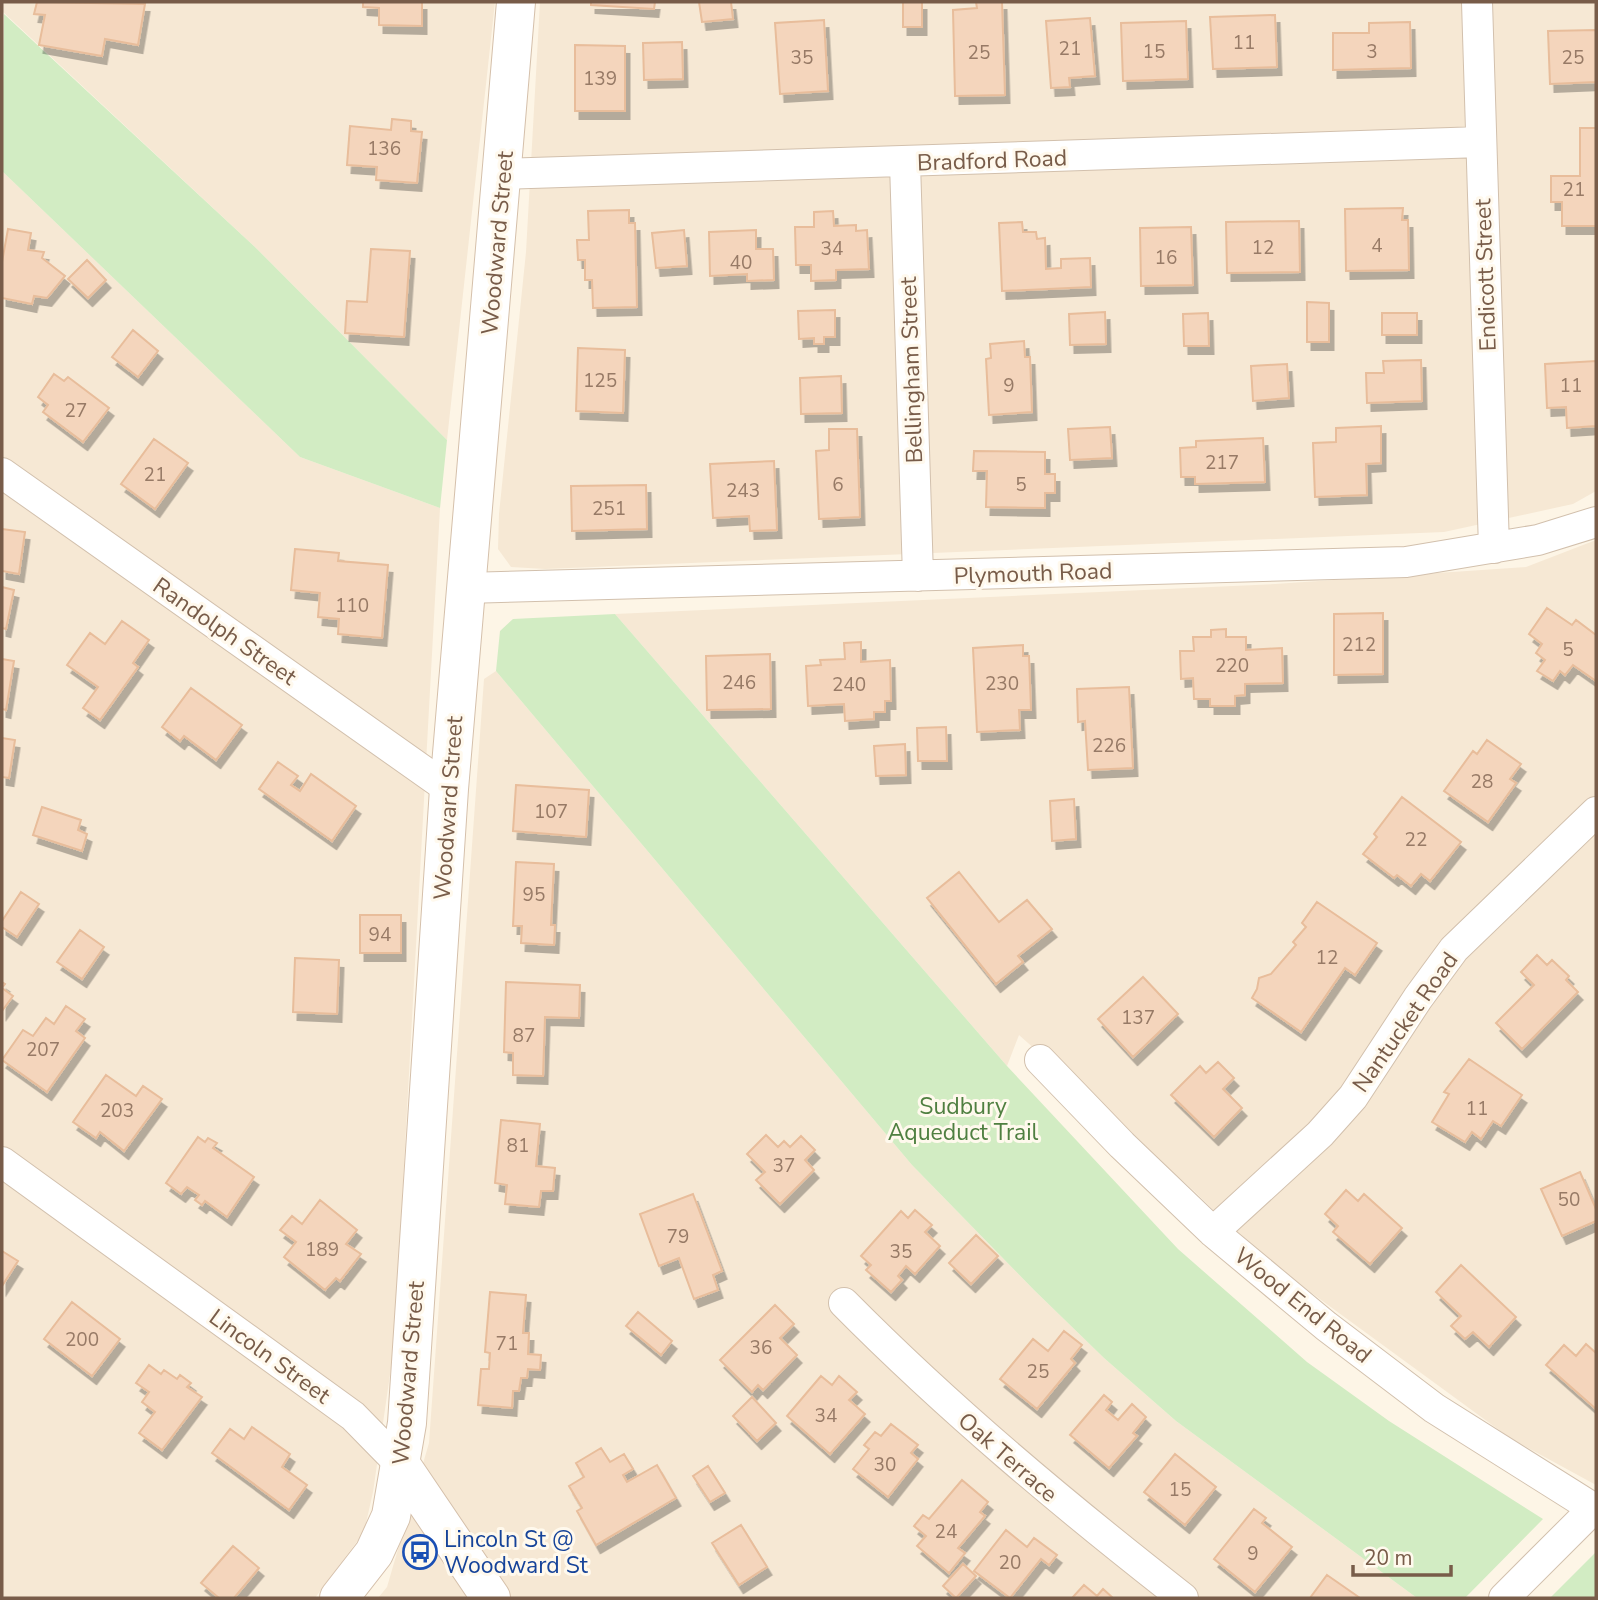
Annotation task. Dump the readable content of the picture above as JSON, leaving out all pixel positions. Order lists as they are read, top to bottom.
{
  "streets": {
    "street": [
      "Bradford Road",
      "Woodward Street",
      "Endicott Street",
      "Bellingham Street",
      "Plymouth Road",
      "Randolph Street",
      "Nantucket Road",
      "Wood End Road",
      "Lincoln Street",
      "Oak Terrace"
    ]
  },
  "crossings": [
    ["Bradford Road", "Woodward Street"],
    ["Bradford Road", "Endicott Street"],
    ["Bradford Road", "Bellingham Street"],
    ["Woodward Street", "Plymouth Road"],
    ["Woodward Street", "Randolph Street"],
    ["Woodward Street", "Lincoln Street"],
    ["Endicott Street", "Plymouth Road"],
    ["Bellingham Street", "Plymouth Road"],
    ["Nantucket Road", "Wood End Road"]
  ],
  "parks": ["Sudbury Aqueduct Trail"],
  "places": {
    "bus stop": ["Lincoln St @ Woodward St"]
  },
  "house_numbers": [
    "11",
    "21",
    "15",
    "3",
    "25",
    "35",
    "25",
    "139",
    "136",
    "21",
    "4",
    "12",
    "34",
    "16",
    "40",
    "125",
    "9",
    "11",
    "27",
    "217",
    "21",
    "6",
    "5",
    "243",
    "251",
    "110",
    "212",
    "5",
    "220",
    "246",
    "230",
    "240",
    "226",
    "28",
    "107",
    "22",
    "95",
    "94",
    "12",
    "137",
    "87",
    "207",
    "11",
    "203",
    "81",
    "37",
    "50",
    "79",
    "189",
    "35",
    "200",
    "71",
    "36",
    "25",
    "34",
    "30",
    "15",
    "24",
    "9",
    "20"
  ],
  "scale_bar": "20 m"
}
